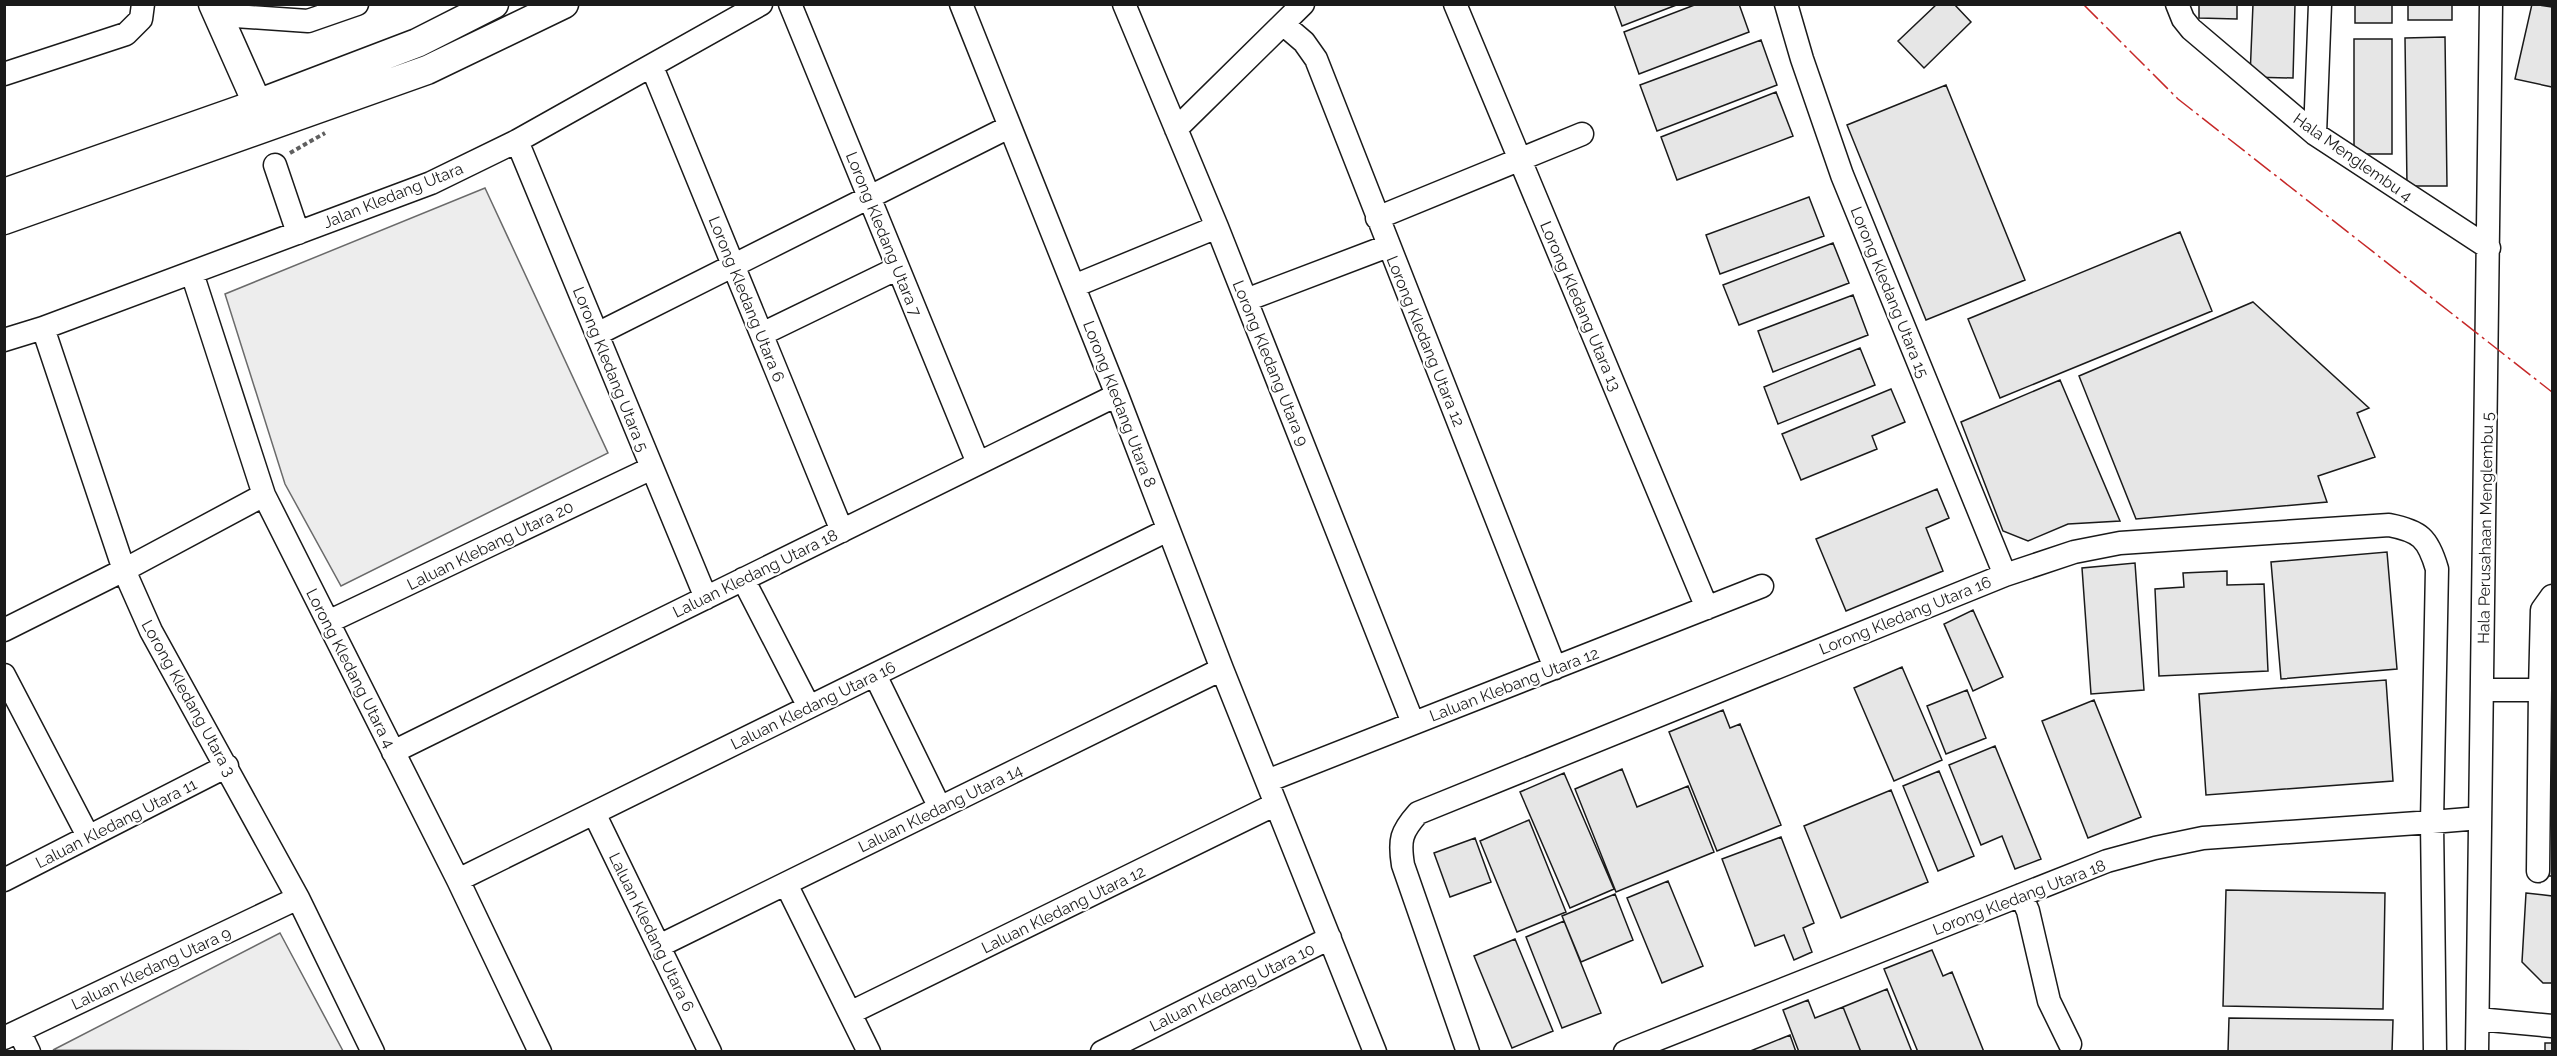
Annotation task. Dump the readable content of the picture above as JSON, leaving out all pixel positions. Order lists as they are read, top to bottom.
{
  "streets": {
    "street": [
      "Hala Menglembu 4",
      "Jalan Kledang Utara",
      "Lorong Kledang Utara 7",
      "Lorong Kledang Utara 15",
      "Lorong Kledang Utara 6",
      "Lorong Kledang Utara 13",
      "Lorong Kledang Utara 12",
      "Lorong Kledang Utara 9",
      "Lorong Kledang Utara 5",
      "Lorong Kledang Utara 8",
      "Hala Perusahaan Menglembu 5",
      "Laluan Klebang Utara 20",
      "Laluan Kledang Utara 18",
      "Lorong Kledang Utara 16",
      "Lorong Kledang Utara 4",
      "Laluan Klebang Utara 12",
      "Lorong Kledang Utara 3",
      "Laluan Kledang Utara 16",
      "Laluan Kledang Utara 14",
      "Laluan Kledang Utara 11",
      "Lorong Kledang Utara 18",
      "Laluan Kledang Utara 12",
      "Laluan Kledang Utara 6",
      "Laluan Kledang Utara 9",
      "Laluan Kledang Utara 10"
    ]
  },
  "crossings": [
    ["Hala Menglembu 4", "Hala Perusahaan Menglembu 5"],
    ["Jalan Kledang Utara", "Lorong Kledang Utara 6"],
    ["Jalan Kledang Utara", "Lorong Kledang Utara 5"],
    ["Jalan Kledang Utara", "Lorong Kledang Utara 4"],
    ["Jalan Kledang Utara", "Lorong Kledang Utara 3"],
    ["Lorong Kledang Utara 7", "Laluan Kledang Utara 18"],
    ["Lorong Kledang Utara 15", "Lorong Kledang Utara 16"],
    ["Lorong Kledang Utara 6", "Laluan Kledang Utara 18"],
    ["Lorong Kledang Utara 13", "Laluan Klebang Utara 12"],
    ["Lorong Kledang Utara 12", "Laluan Klebang Utara 12"],
    ["Lorong Kledang Utara 9", "Laluan Klebang Utara 12"],
    ["Lorong Kledang Utara 5", "Laluan Klebang Utara 20"],
    ["Lorong Kledang Utara 5", "Laluan Kledang Utara 18"],
    ["Lorong Kledang Utara 8", "Laluan Kledang Utara 18"],
    ["Lorong Kledang Utara 8", "Laluan Klebang Utara 12"],
    ["Lorong Kledang Utara 8", "Laluan Kledang Utara 16"],
    ["Lorong Kledang Utara 8", "Laluan Kledang Utara 14"],
    ["Lorong Kledang Utara 8", "Laluan Kledang Utara 12"],
    ["Lorong Kledang Utara 8", "Laluan Kledang Utara 10"],
    ["Hala Perusahaan Menglembu 5", "Lorong Kledang Utara 18"],
    ["Laluan Klebang Utara 20", "Lorong Kledang Utara 4"],
    ["Laluan Kledang Utara 18", "Lorong Kledang Utara 4"],
    ["Lorong Kledang Utara 16", "Lorong Kledang Utara 18"],
    ["Lorong Kledang Utara 4", "Laluan Kledang Utara 16"],
    ["Lorong Kledang Utara 3", "Laluan Kledang Utara 11"],
    ["Lorong Kledang Utara 3", "Laluan Kledang Utara 9"],
    ["Laluan Kledang Utara 16", "Laluan Kledang Utara 6"],
    ["Laluan Kledang Utara 14", "Laluan Kledang Utara 6"]
  ]
}
